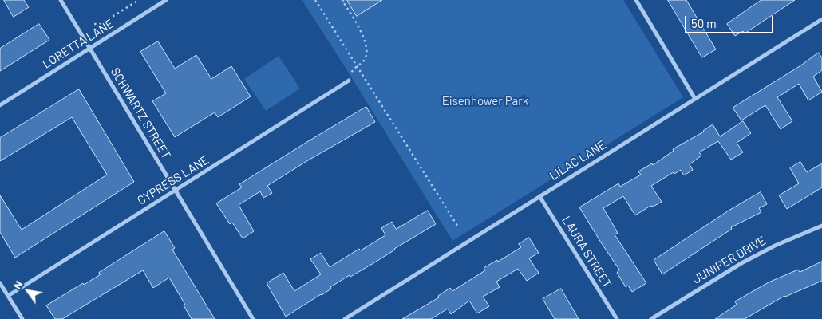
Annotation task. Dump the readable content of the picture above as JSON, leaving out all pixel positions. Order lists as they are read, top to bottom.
{
  "streets": {
    "street": [
      "LORETTA LANE",
      "SCHWARTZ STREET",
      "LILAC LANE",
      "CYPRESS LANE",
      "LAURA STREET",
      "JUNIPER DRIVE"
    ]
  },
  "crossings": [
    ["LORETTA LANE", "SCHWARTZ STREET"],
    ["SCHWARTZ STREET", "CYPRESS LANE"],
    ["LILAC LANE", "LAURA STREET"]
  ],
  "parks": ["Eisenhower Park"],
  "scale_bar": "50 m",
  "north": "top left"
}
